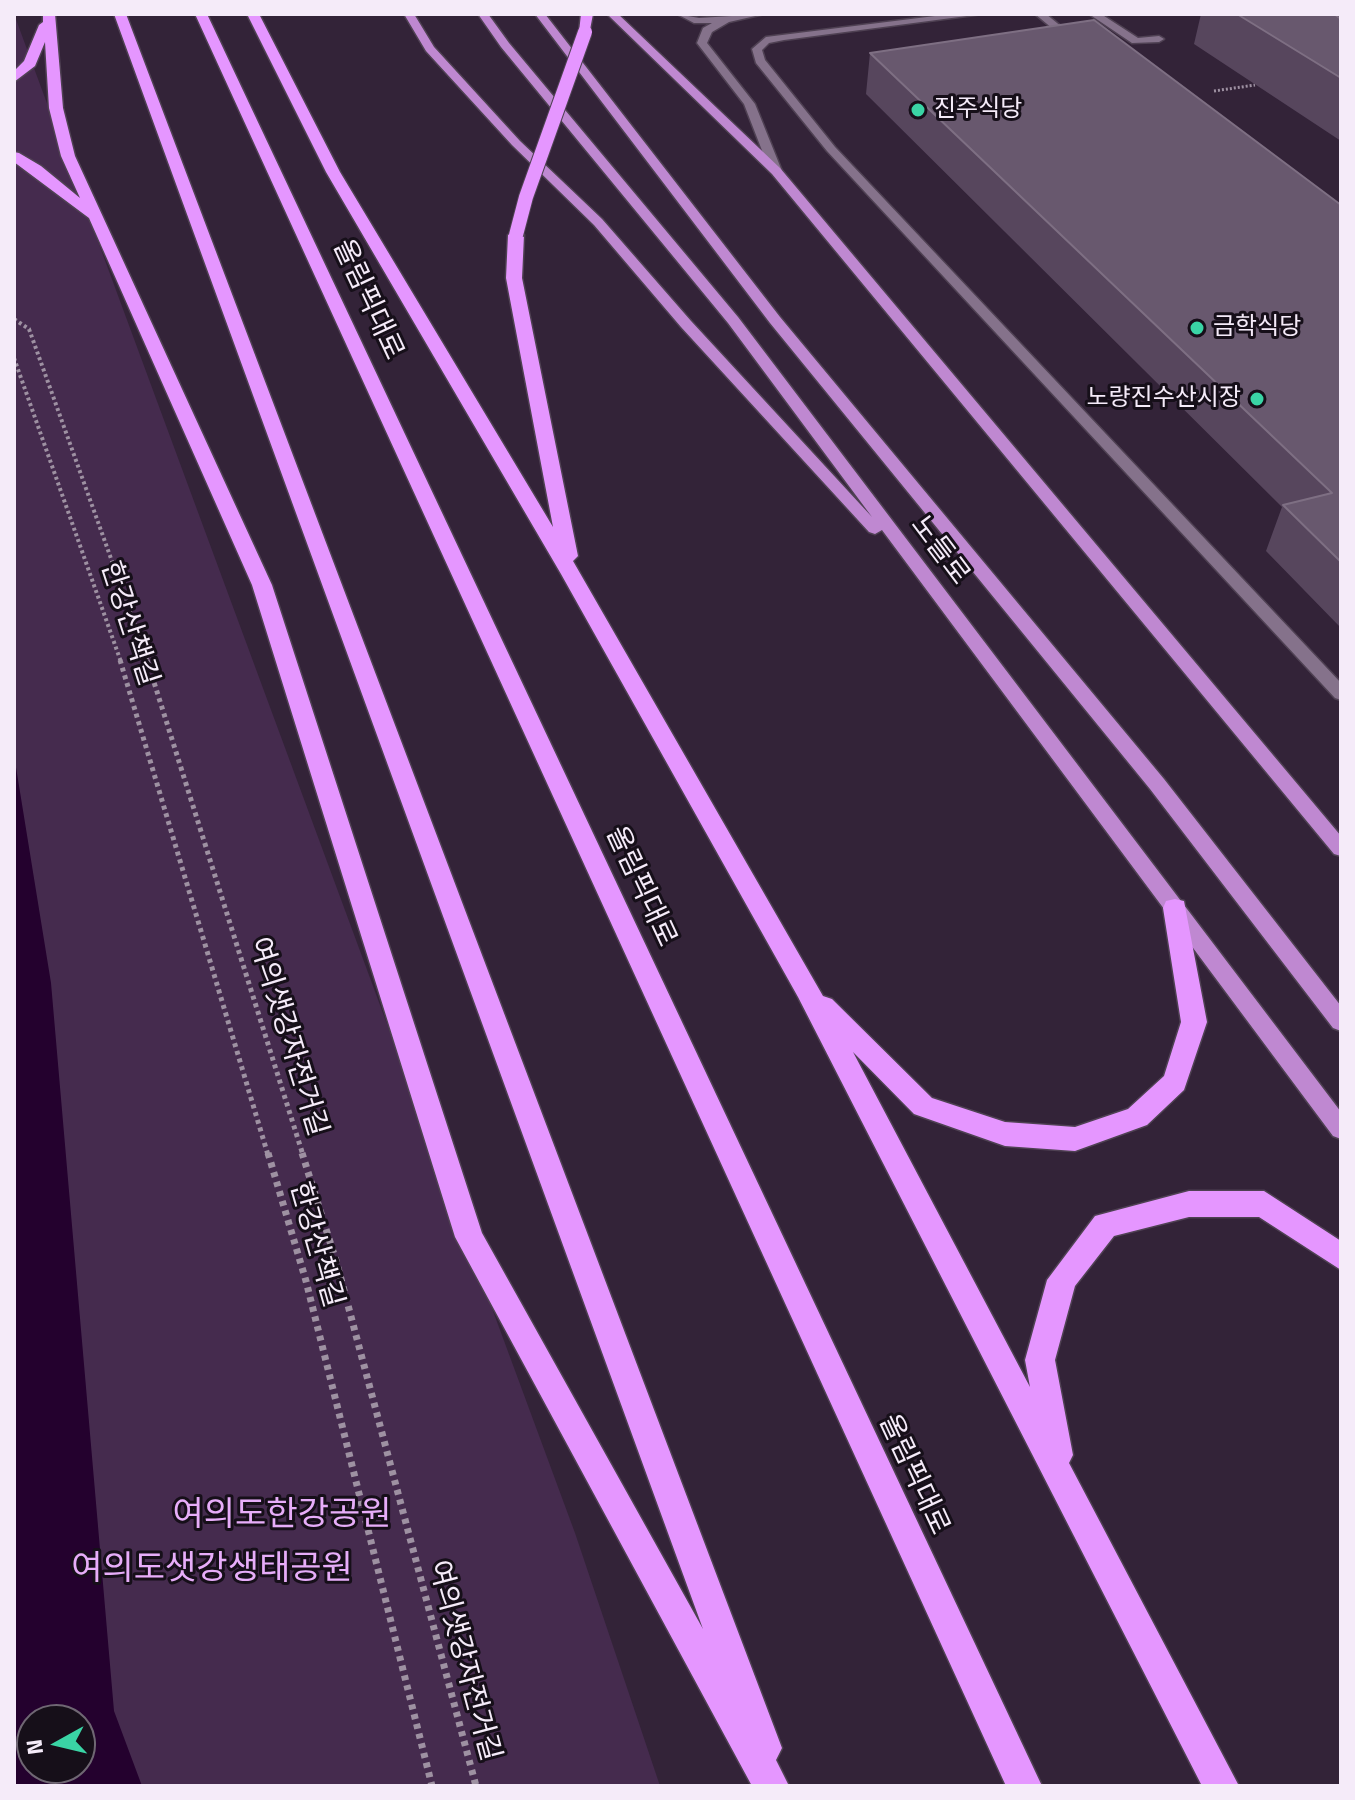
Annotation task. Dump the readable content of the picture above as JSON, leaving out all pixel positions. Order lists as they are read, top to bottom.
{
  "streets": {
    "highway": ["올림픽대로"],
    "main road": ["노들로"],
    "path": ["한강산책길", "여의샛강자전거길"]
  },
  "parks": ["여의도한강공원", "여의도샛강생태공원"],
  "places": ["진주식당", "금학식당", "노량진수산시장"],
  "north": "left"
}
